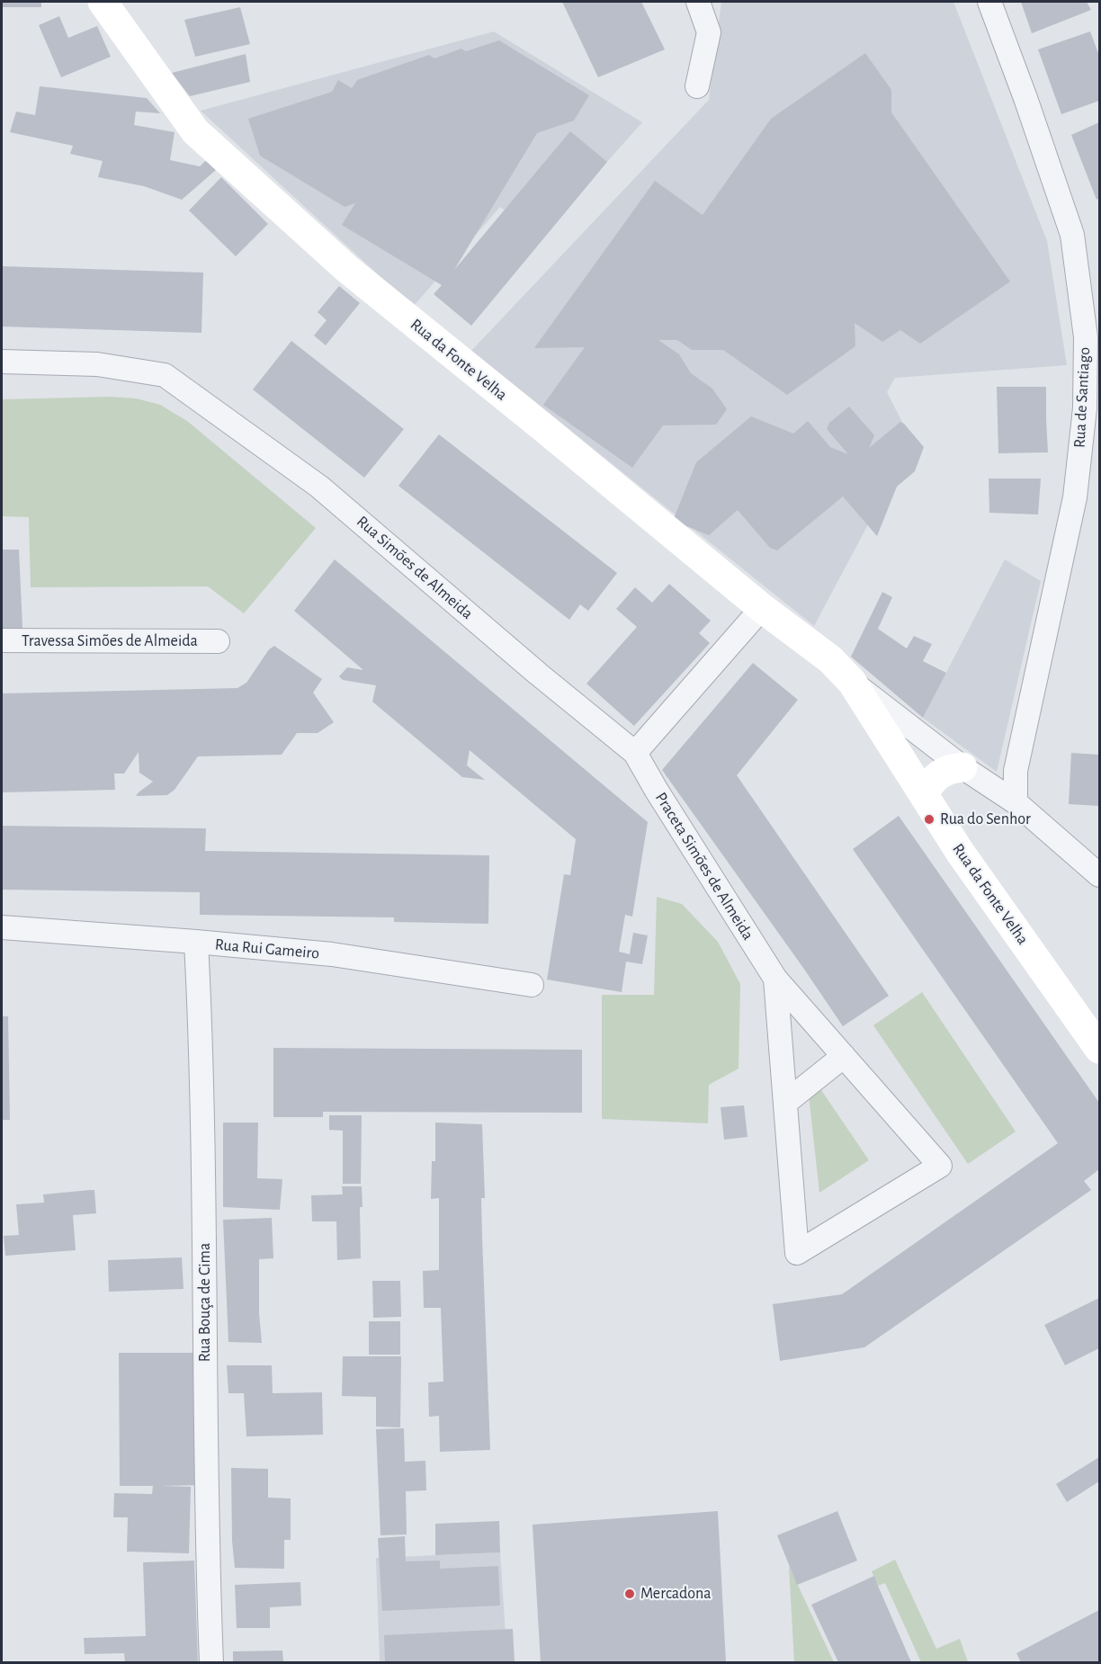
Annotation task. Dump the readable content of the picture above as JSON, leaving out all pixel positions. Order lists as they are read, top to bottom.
{
  "streets": {
    "street": [
      "Rua da Fonte Velha",
      "Rua de Santiago",
      "Rua Simões de Almeida",
      "Travessa Simões de Almeida",
      "Praceta Simões de Almeida",
      "Rua Rui Gameiro",
      "Rua Bouça de Cima"
    ]
  },
  "crossings": [
    ["Rua da Fonte Velha", "Rua de Santiago"],
    ["Rua Simões de Almeida", "Praceta Simões de Almeida"],
    ["Rua Rui Gameiro", "Rua Bouça de Cima"]
  ],
  "places": ["Rua do Senhor", "Mercadona"]
}
